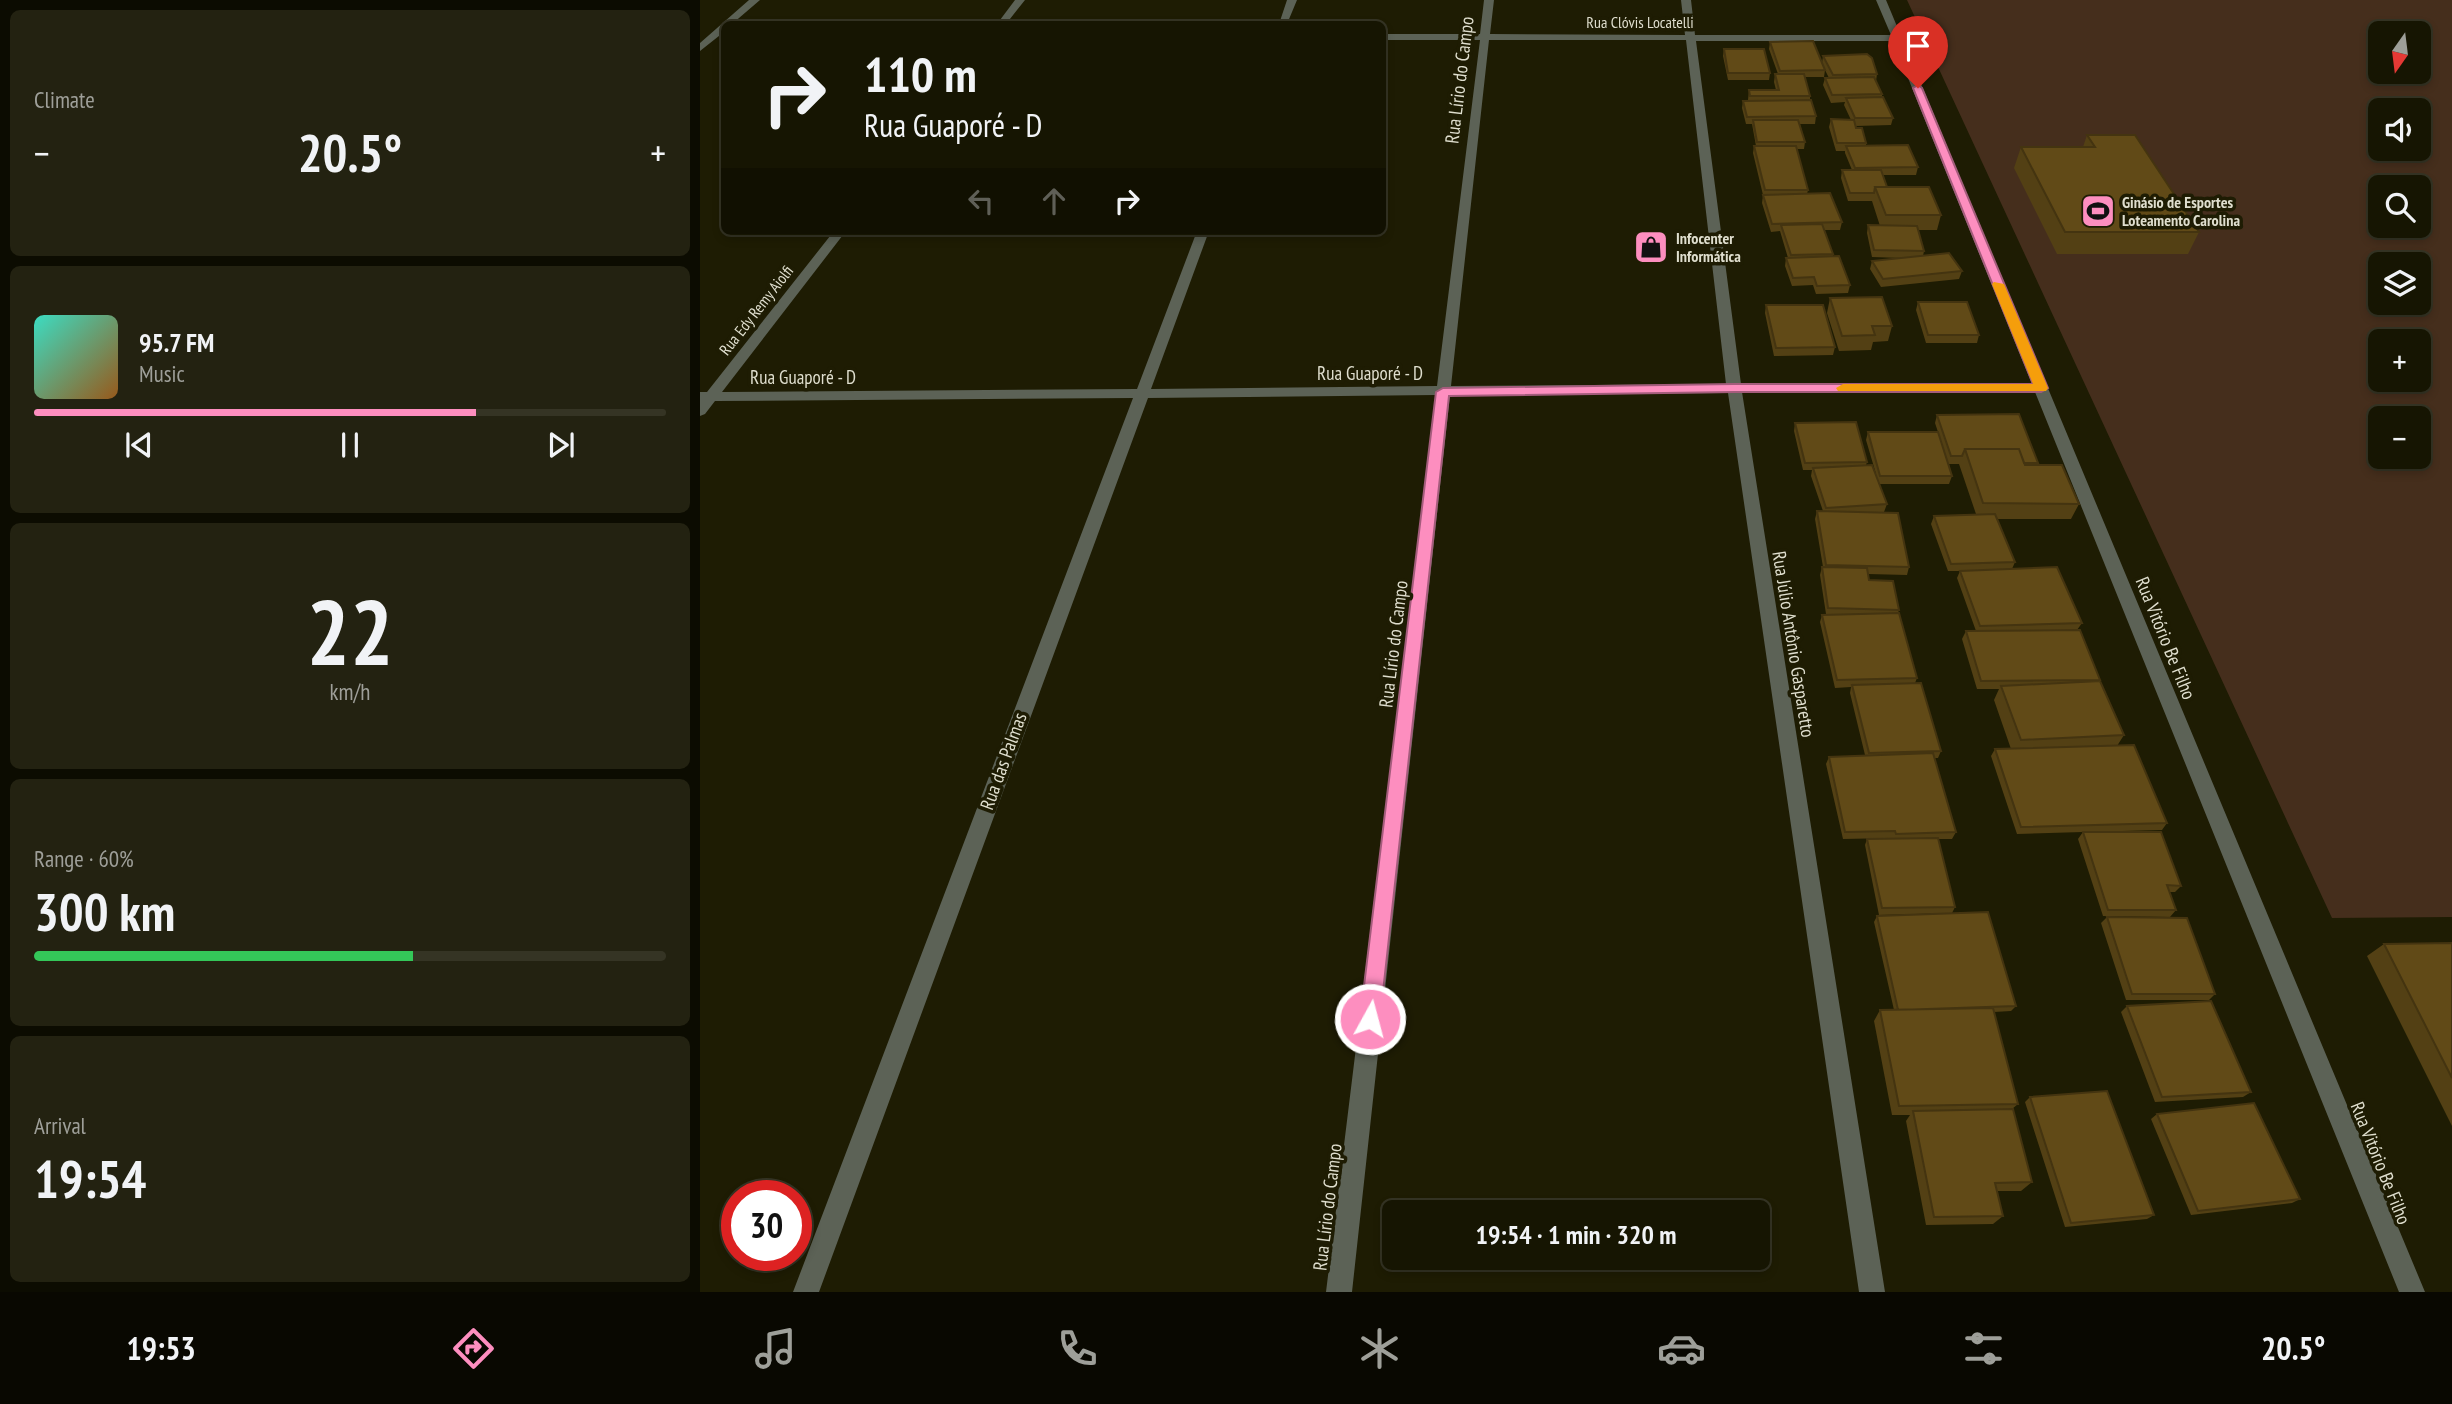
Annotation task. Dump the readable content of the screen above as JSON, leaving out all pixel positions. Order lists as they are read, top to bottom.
{
  "streets": {
    "street": [
      "Rua Clóvis Locatelli",
      "Rua Lírio do Campo",
      "Rua Edy Remy Aiolfi",
      "Rua Guaporé - D",
      "Rua Vitório Be Filho",
      "Rua Júlio Antônio Gasparetto",
      "Rua das Palmas"
    ]
  },
  "crossings": [
    ["Rua Clóvis Locatelli", "Rua Lírio do Campo"],
    ["Rua Clóvis Locatelli", "Rua Vitório Be Filho"],
    ["Rua Clóvis Locatelli", "Rua Júlio Antônio Gasparetto"],
    ["Rua Lírio do Campo", "Rua Guaporé - D"],
    ["Rua Edy Remy Aiolfi", "Rua Guaporé - D"],
    ["Rua Guaporé - D", "Rua Vitório Be Filho"],
    ["Rua Guaporé - D", "Rua Júlio Antônio Gasparetto"],
    ["Rua Guaporé - D", "Rua das Palmas"]
  ],
  "places": {
    "sports": ["Ginásio de Esportes Loteamento Carolina"],
    "shop": ["Infocenter Informática"]
  },
  "north": "bottom",
  "page": {
    "tile": [
      "Climate",
      ["22", "km/h"],
      ["Range · 60%", "300 km"],
      ["Arrival", "19:54"]
    ],
    "map_buttons": ["+", "−"],
    "turn": ["110 m", "Rua Guaporé - D"],
    "heat": ["−", "20.5°", "+"],
    "song": ["95.7 FM", "Music"],
    "limit": "30",
    "trip": "19:54 · 1 min · 320 m",
    "tabs": ["19:53", "20.5°"]
  }
}
